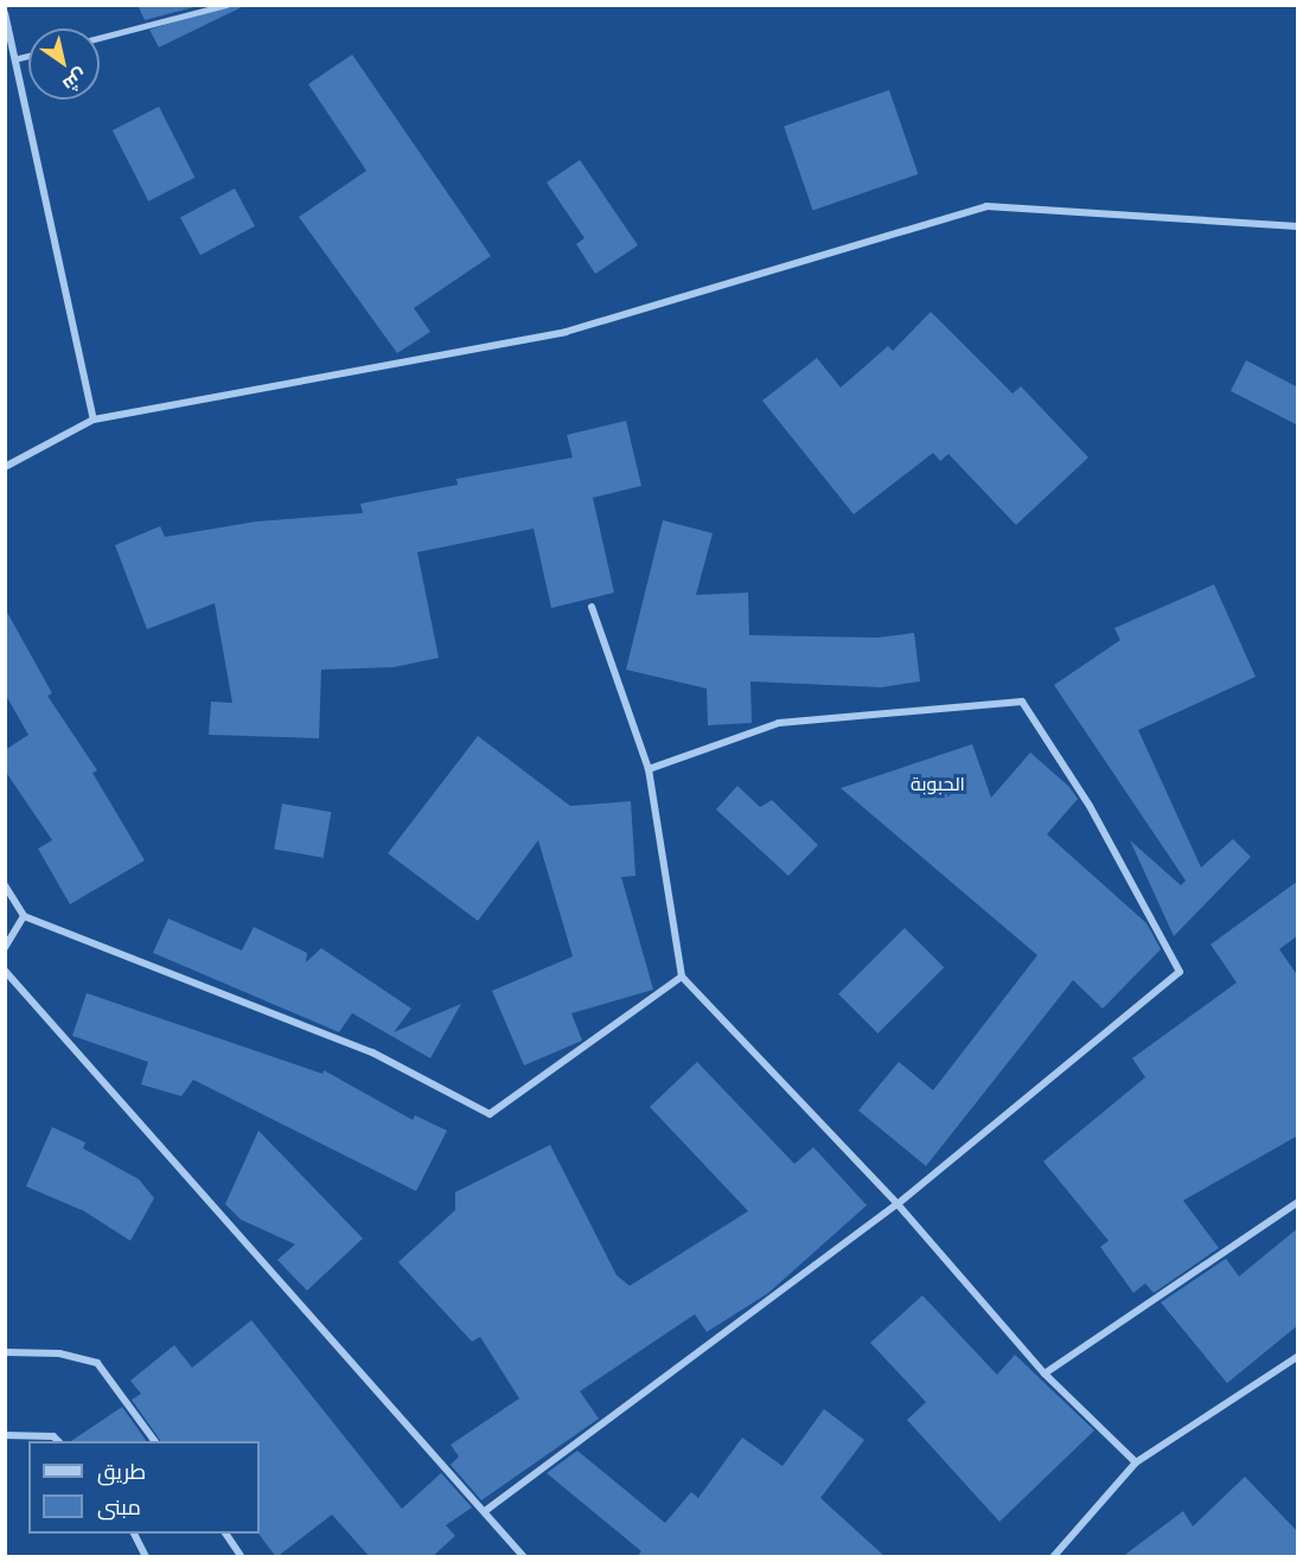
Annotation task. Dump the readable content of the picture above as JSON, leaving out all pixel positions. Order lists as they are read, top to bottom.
{
  "districts": ["الحبوبة"],
  "legend": ["طريق", "مبنى"],
  "north": "bottom right"
}
